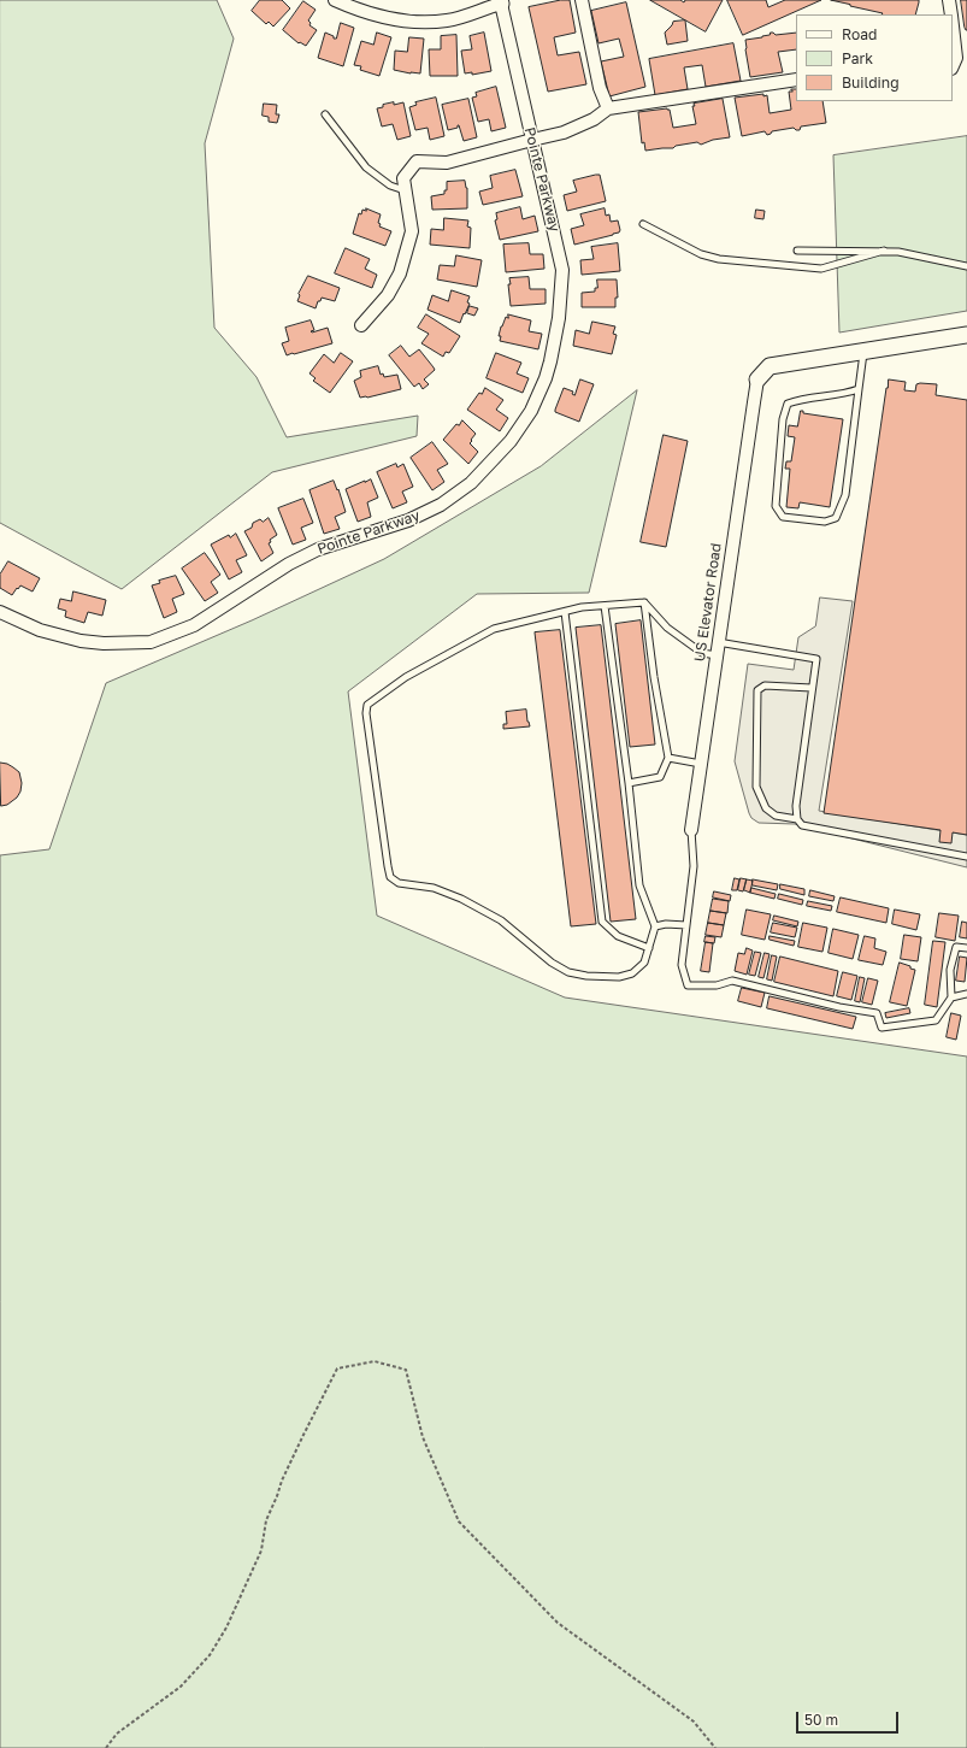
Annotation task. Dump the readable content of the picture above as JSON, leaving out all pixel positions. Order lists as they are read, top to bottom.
{
  "streets": {
    "street": ["Pointe Parkway", "US Elevator Road"]
  },
  "legend": ["Road", "Park", "Building"],
  "scale_bar": "50 m"
}
